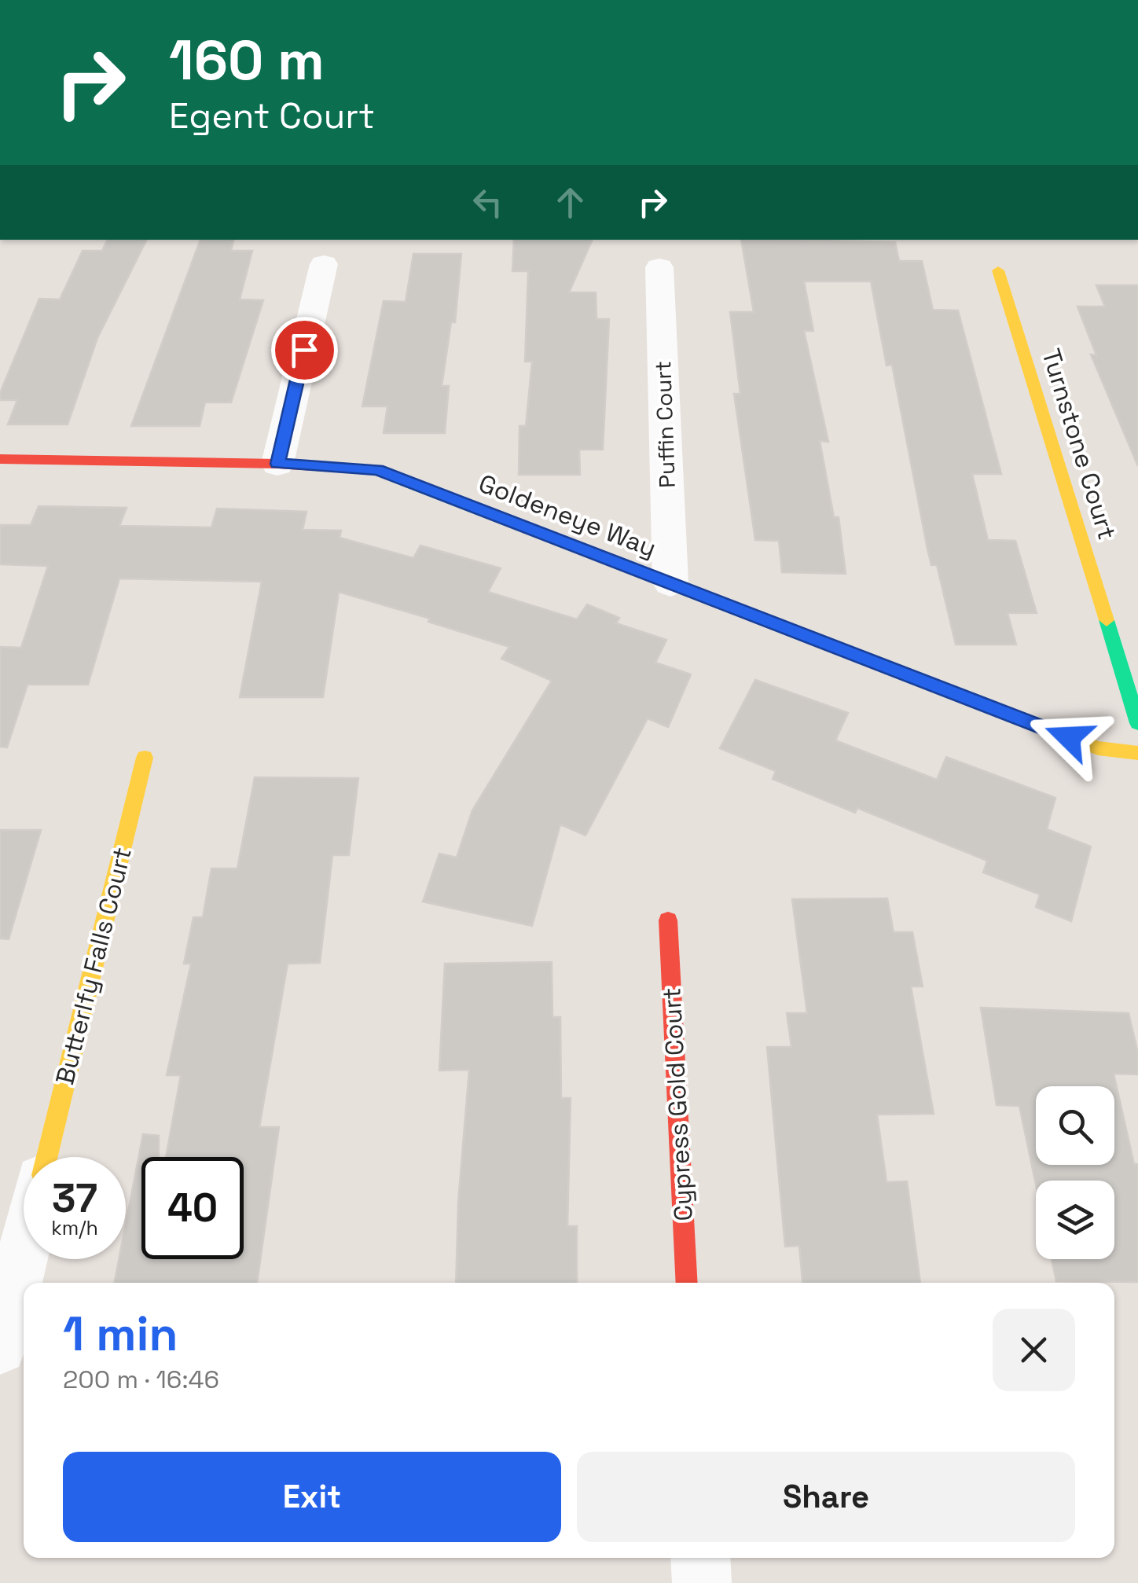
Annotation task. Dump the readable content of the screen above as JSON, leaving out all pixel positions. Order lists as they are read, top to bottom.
{
  "streets": {
    "street": [
      "Puffin Court",
      "Turnstone Court",
      "Goldeneye Way",
      "Butterlfy Falls Court",
      "Cypress Gold Court"
    ]
  },
  "crossings": [
    ["Puffin Court", "Goldeneye Way"]
  ],
  "page": {
    "turn": ["160 m", "Egent Court"],
    "speed": "37 km/h",
    "limit": "40",
    "heading": ["1 min", "200 m · 16:46"],
    "buttons": ["Exit", "Share"]
  }
}
